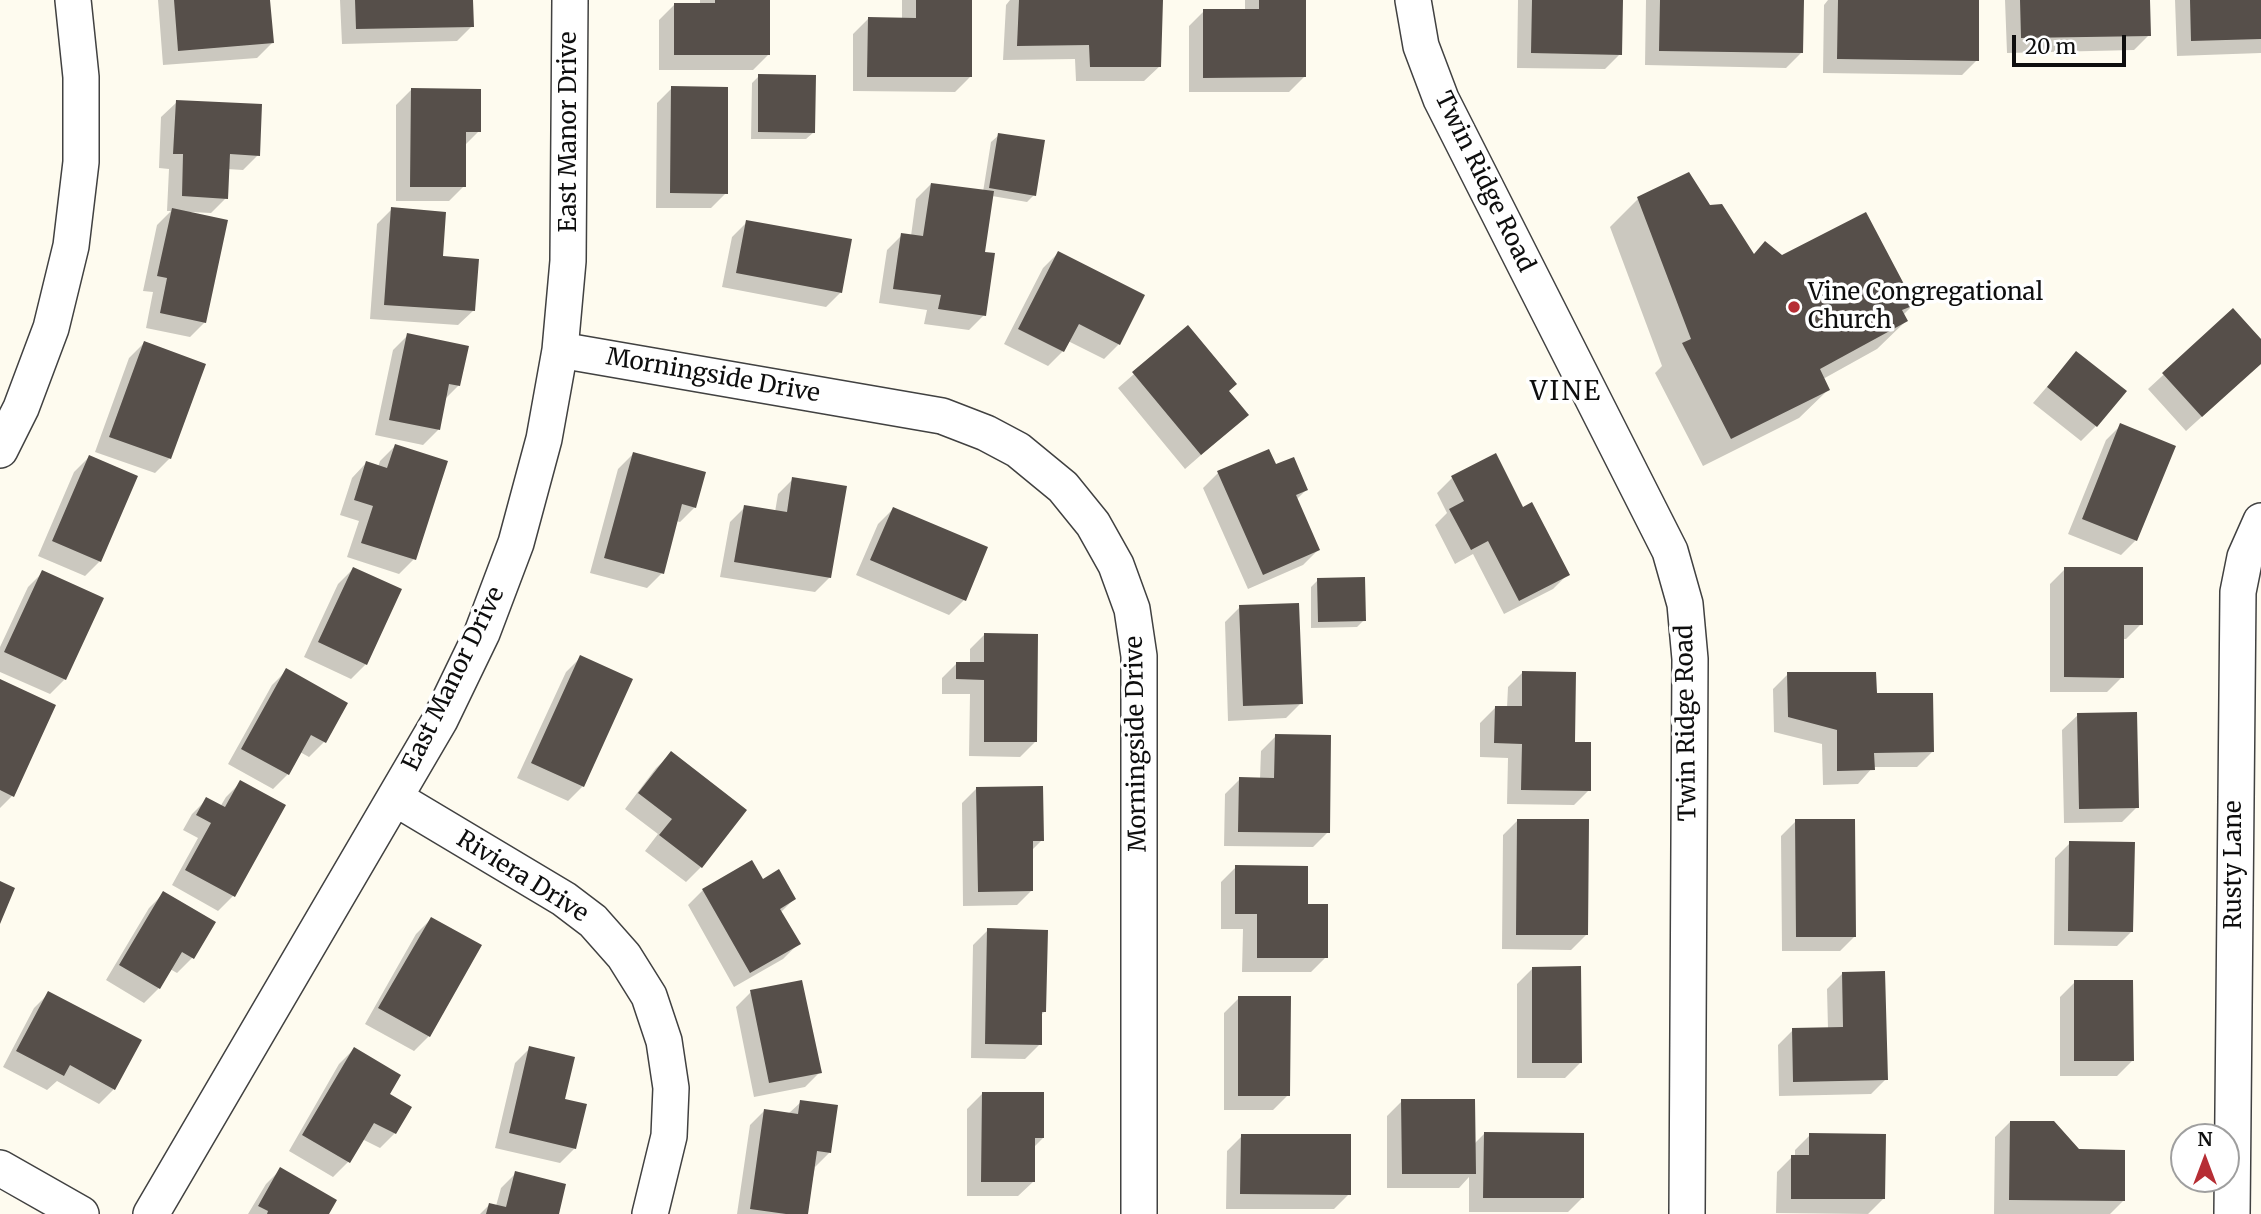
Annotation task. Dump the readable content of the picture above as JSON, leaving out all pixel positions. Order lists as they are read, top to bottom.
{
  "streets": {
    "street": [
      "East Manor Drive",
      "Twin Ridge Road",
      "Morningside Drive",
      "Rusty Lane",
      "Riviera Drive"
    ]
  },
  "crossings": [
    ["East Manor Drive", "Morningside Drive"],
    ["East Manor Drive", "Riviera Drive"]
  ],
  "districts": ["VINE"],
  "places": ["Vine Congregational Church"],
  "scale_bar": "20 m",
  "north": "top"
}
